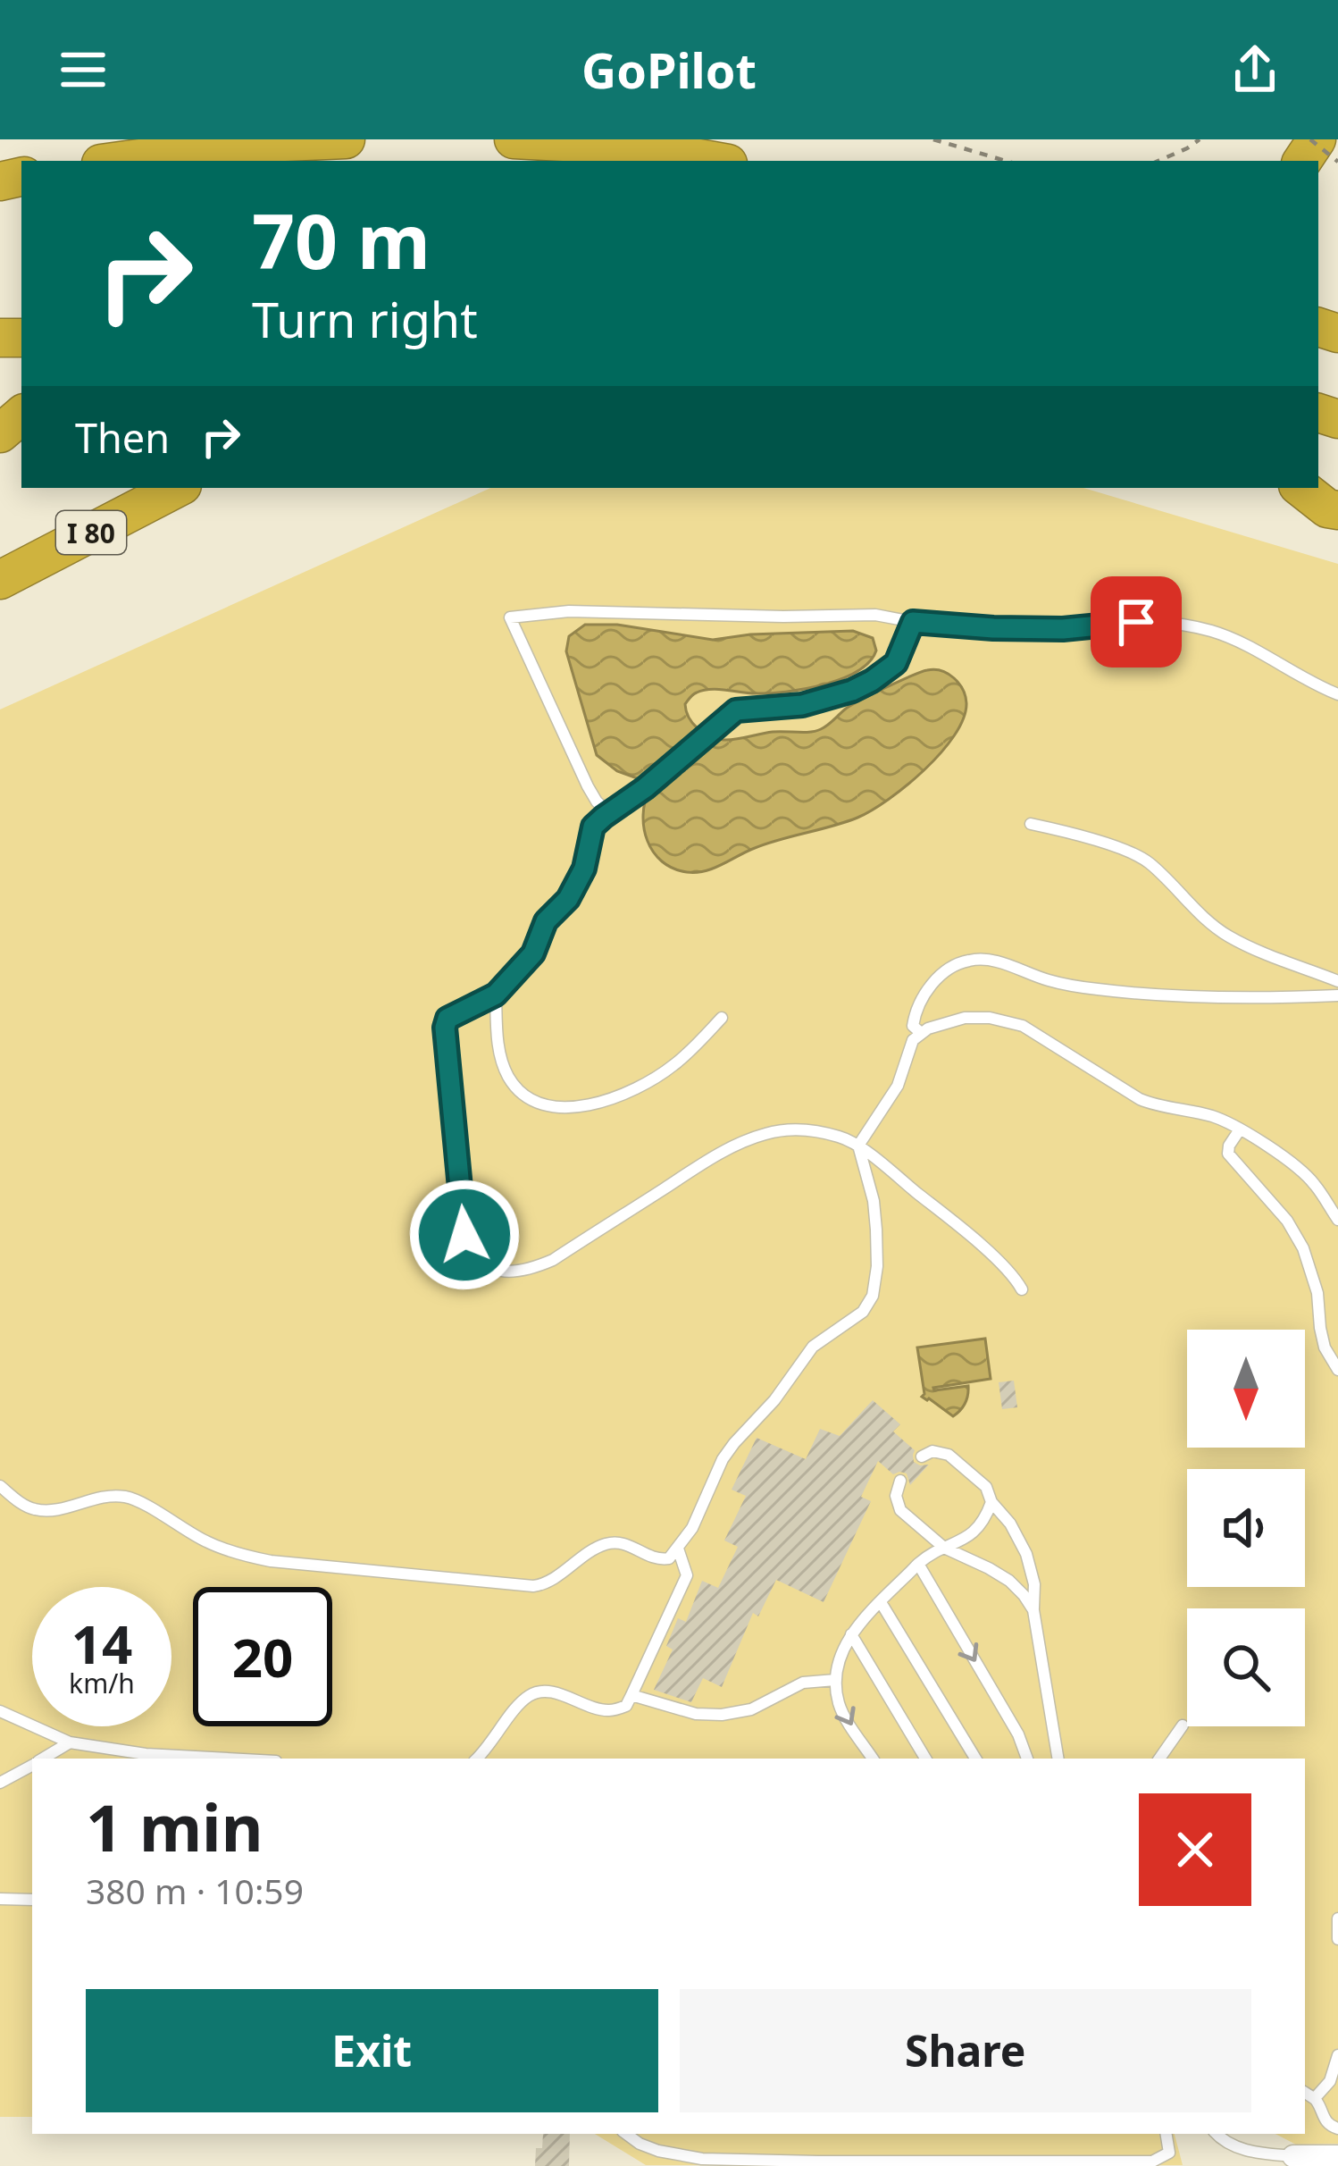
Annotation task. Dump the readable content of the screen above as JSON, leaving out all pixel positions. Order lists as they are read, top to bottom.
{
  "streets": {
    "highway": ["I 80"]
  },
  "north": "bottom",
  "page": {
    "header": "GoPilot",
    "turn": ["70 m", "Turn right"],
    "then": "Then",
    "speed": "14 km/h",
    "limit": "20",
    "heading": ["1 min", "380 m · 10:59"],
    "buttons": ["Exit", "Share"]
  }
}
